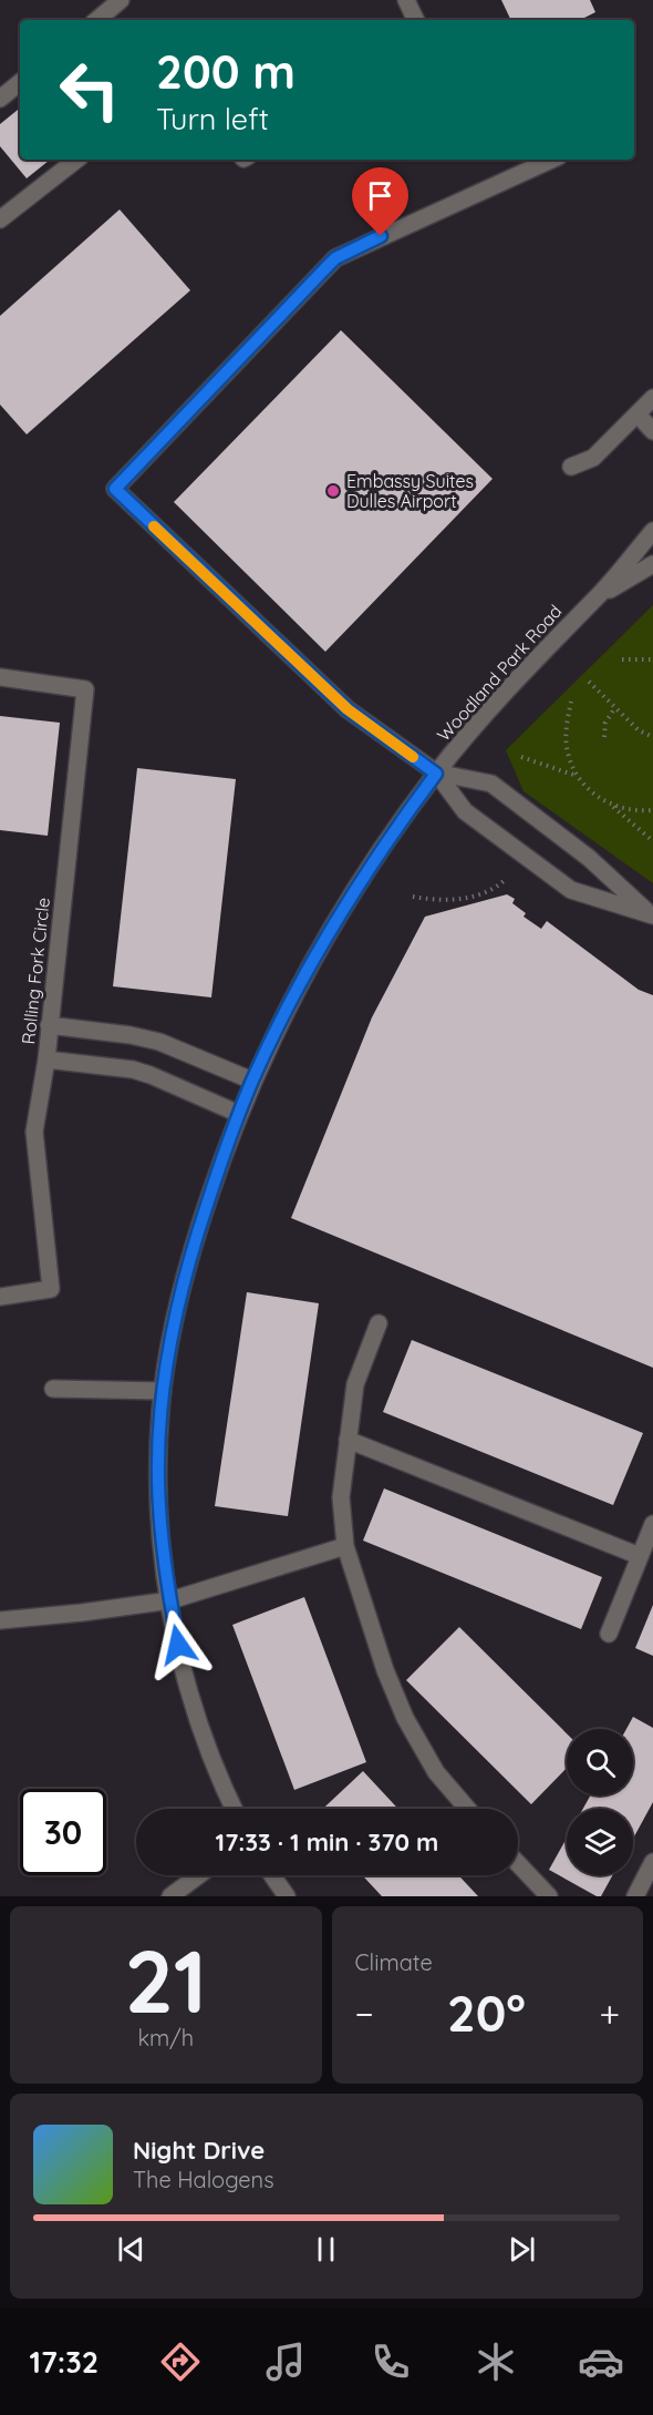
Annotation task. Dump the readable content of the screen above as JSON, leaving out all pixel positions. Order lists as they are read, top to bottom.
{
  "streets": {
    "street": ["Woodland Park Road", "Rolling Fork Circle"]
  },
  "places": ["Embassy Suites Dulles Airport"],
  "page": {
    "turn": ["200 m", "Turn left"],
    "limit": "30",
    "trip": "17:33 · 1 min · 370 m",
    "tile": [
      ["21", "km/h"],
      "Climate"
    ],
    "heat": ["−", "20°", "+"],
    "song": ["Night Drive", "The Halogens"],
    "tabs": "17:32"
  }
}
